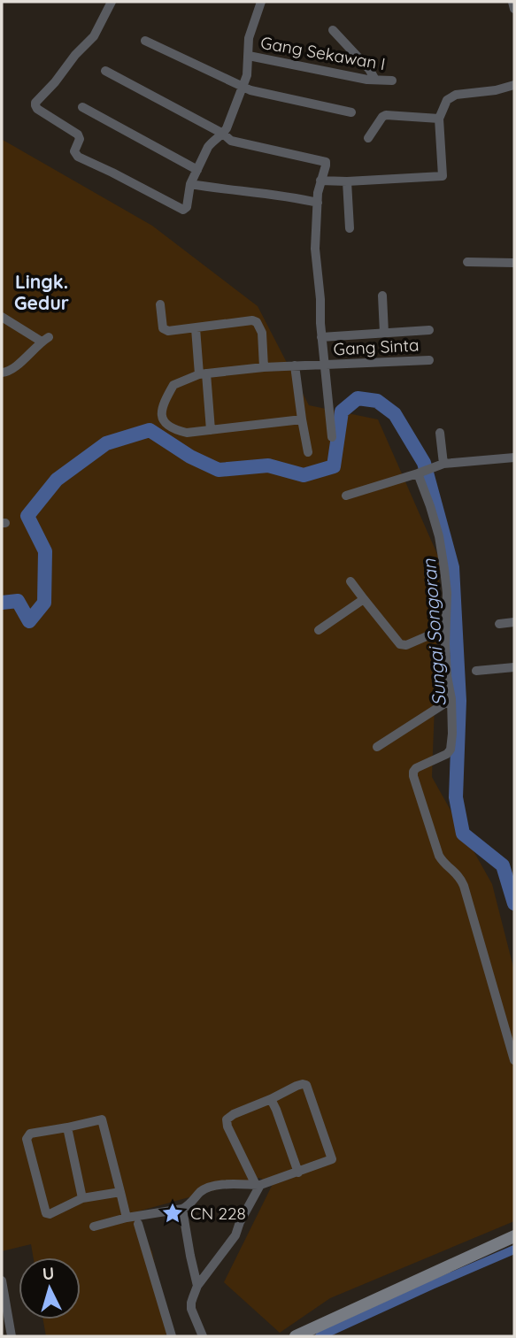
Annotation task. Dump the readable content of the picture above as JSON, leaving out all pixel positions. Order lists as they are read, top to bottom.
{
  "streets": {
    "street": ["Gang Sekawan I", "Gang Sinta"]
  },
  "districts": ["Lingk. Gedur"],
  "water": ["Sungai Songoran"],
  "places": {
    "place": ["CN 228"]
  },
  "north": "top"
}
